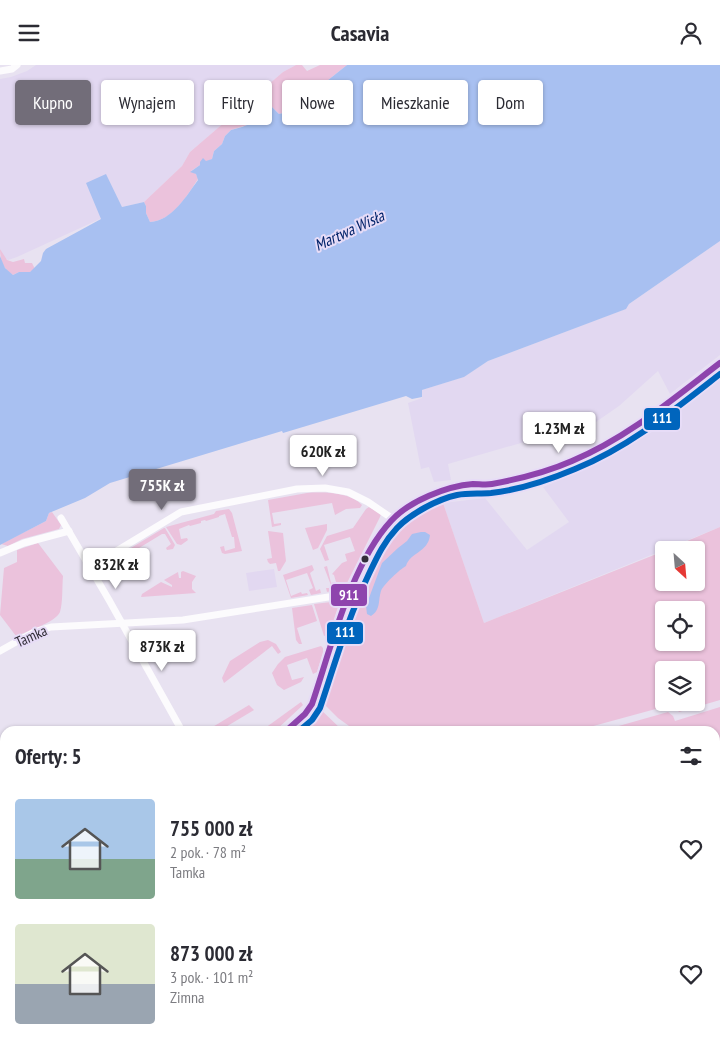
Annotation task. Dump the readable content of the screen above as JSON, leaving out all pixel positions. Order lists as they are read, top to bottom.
{
  "streets": {
    "street": ["Tamka"]
  },
  "water": ["Martwa Wisła"],
  "lines": ["transit line 911", "transit line 111"],
  "north": "bottom right",
  "page": {
    "header": "Casavia",
    "chip": [
      "Kupno",
      "Wynajem",
      "Filtry",
      "Nowe",
      "Mieszkanie",
      "Dom"
    ],
    "price": [
      "1.23M zł",
      "620K zł",
      "755K zł",
      "832K zł",
      "873K zł"
    ],
    "heading": "Oferty: 5",
    "list": [
      {
        "name": "755 000 zł",
        "note": "2 pok. · 78 m² · Tamka"
      },
      {
        "name": "873 000 zł",
        "note": "3 pok. · 101 m² · Zimna"
      }
    ]
  }
}
